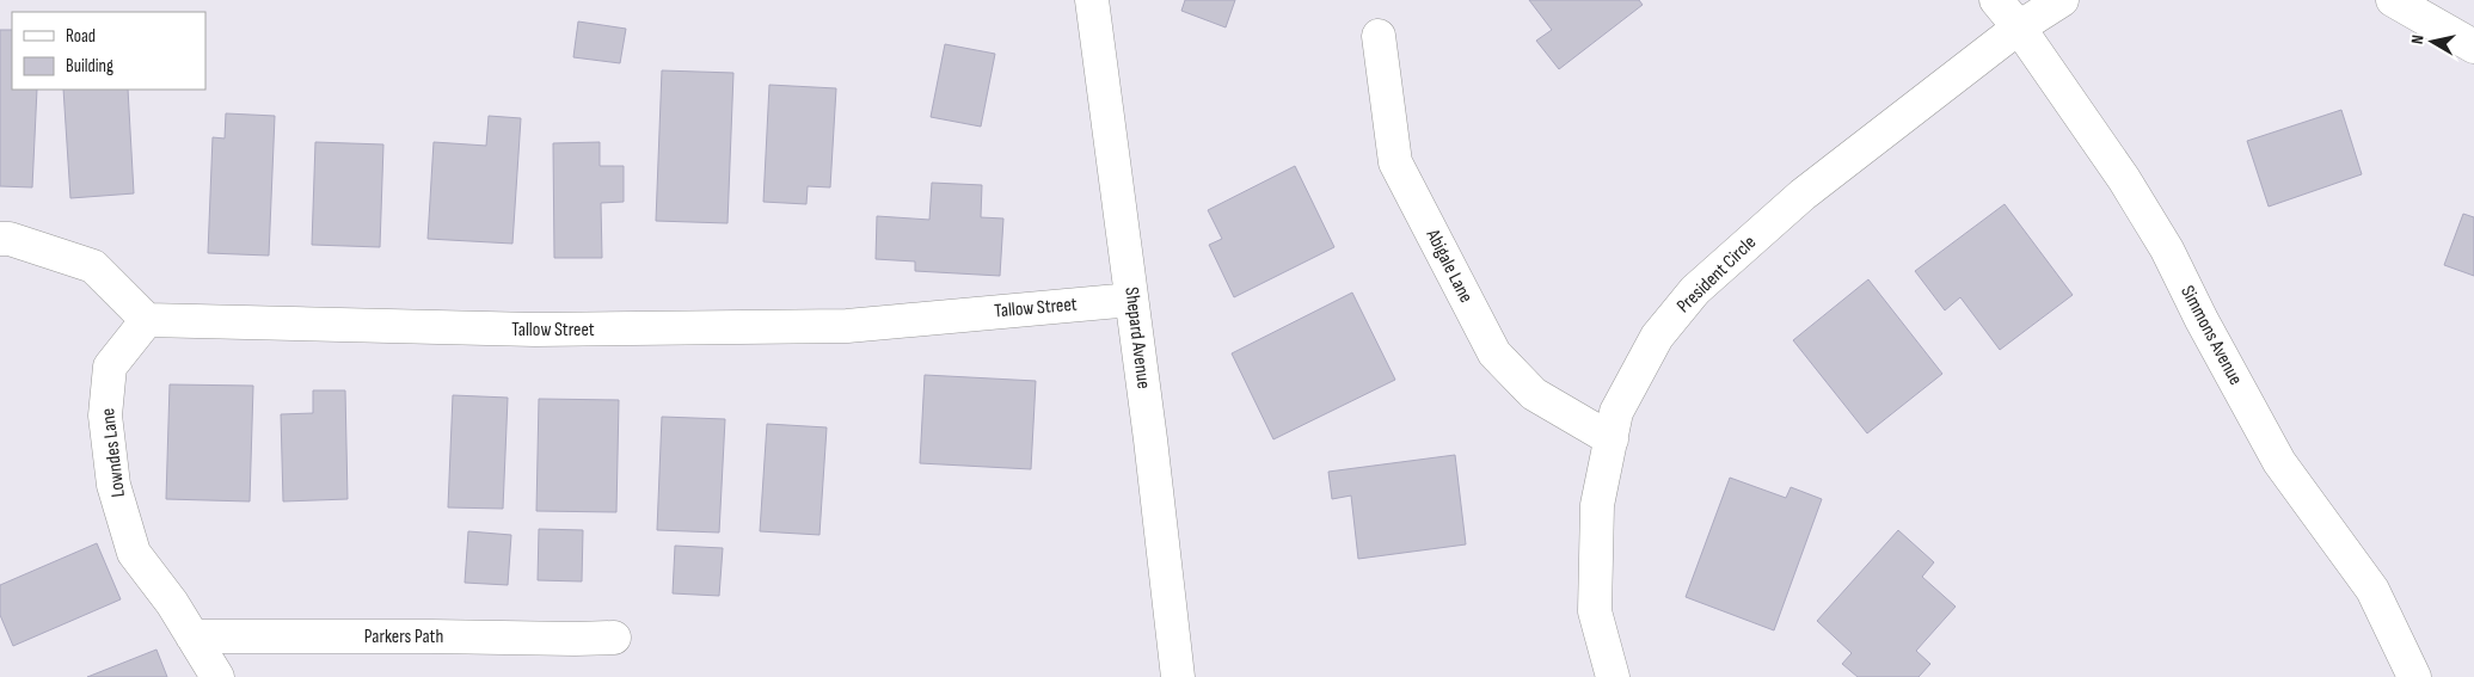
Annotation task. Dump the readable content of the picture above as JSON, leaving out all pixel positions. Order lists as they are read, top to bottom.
{
  "streets": {
    "street": [
      "Abigale Lane",
      "President Circle",
      "Tallow Street",
      "Simmons Avenue",
      "Shepard Avenue",
      "Lowndes Lane",
      "Parkers Path"
    ]
  },
  "crossings": [
    ["Abigale Lane", "President Circle"],
    ["President Circle", "Simmons Avenue"],
    ["Tallow Street", "Shepard Avenue"],
    ["Tallow Street", "Lowndes Lane"],
    ["Lowndes Lane", "Parkers Path"]
  ],
  "legend": ["Road", "Building"],
  "north": "left"
}
